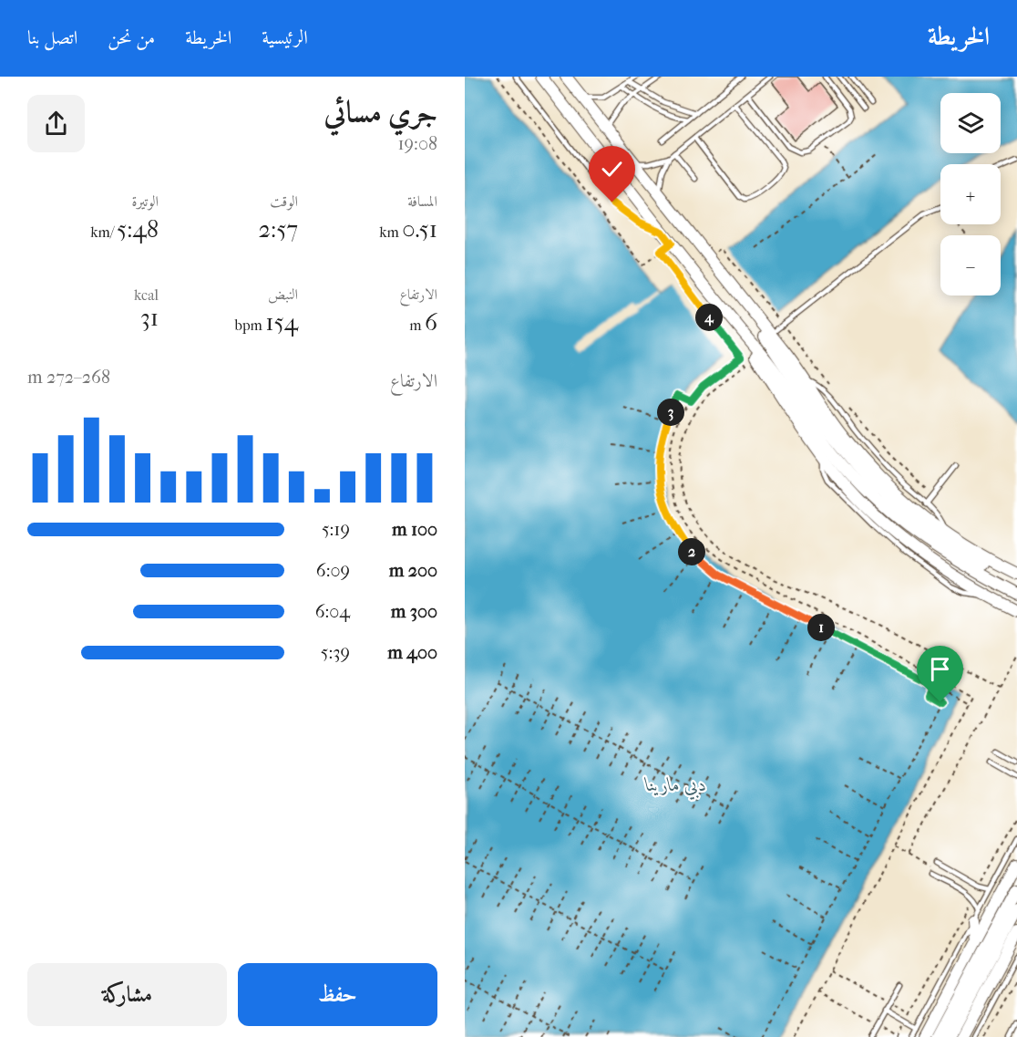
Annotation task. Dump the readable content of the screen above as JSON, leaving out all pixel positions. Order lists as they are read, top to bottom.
{
  "water": ["دبي مارينا"],
  "page": {
    "header": "الخريطة",
    "nav": [
      "الرئيسية",
      "الخريطة",
      "من نحن",
      "اتصل بنا"
    ],
    "heading": ["جري مسائي", "19:08"],
    "map_buttons": ["+", "−"],
    "stats": [
      ["المسافة", "0.51 km"],
      ["الوقت", "2:57"],
      ["الوتيرة", "5:48 /km"],
      ["الارتفاع", "6 m"],
      ["النبض", "154 bpm"],
      ["kcal", "31"]
    ],
    "pins": [
      "4",
      "3",
      "2",
      "1"
    ],
    "chart": ["الارتفاع", "268–272 m"],
    "list": [
      {
        "name": "100 m",
        "note": "5:19"
      },
      {
        "name": "200 m",
        "note": "6:09"
      },
      {
        "name": "300 m",
        "note": "6:04"
      },
      {
        "name": "400 m",
        "note": "5:39"
      }
    ],
    "buttons": ["حفظ", "مشاركة"]
  }
}
